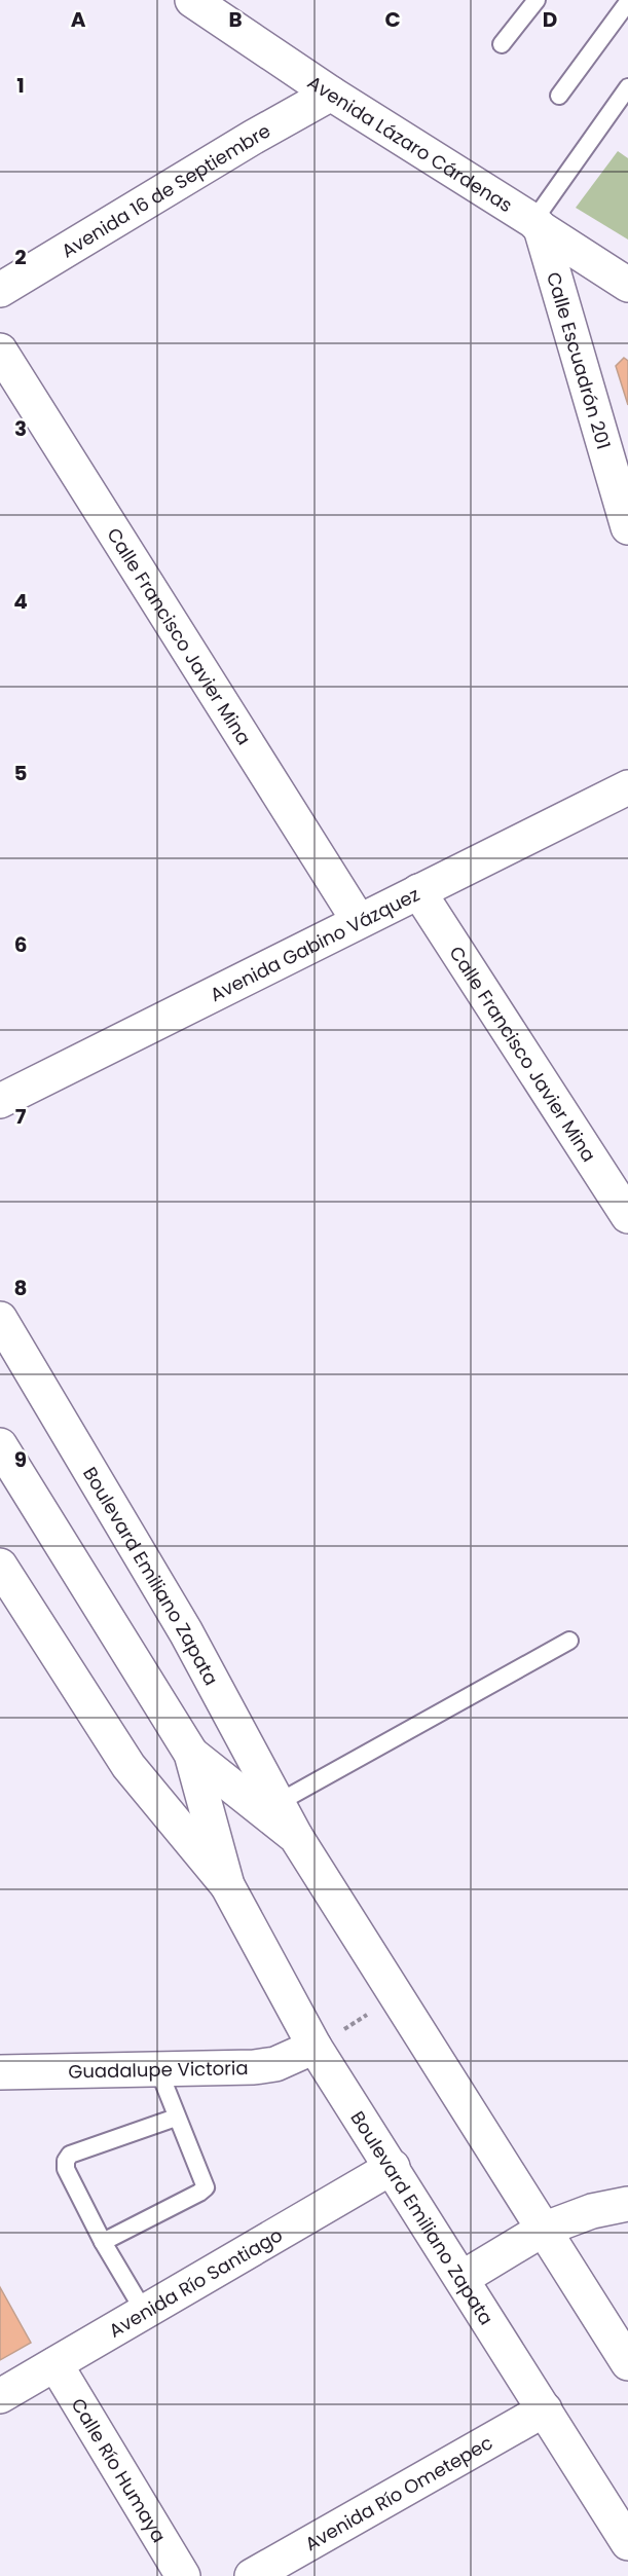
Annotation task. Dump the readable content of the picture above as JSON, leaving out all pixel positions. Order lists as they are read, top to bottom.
{
  "streets": {
    "street": [
      "Avenida Lázaro Cárdenas",
      "Avenida 16 de Septiembre",
      "Calle Escuadrón 201",
      "Calle Francisco Javier Mina",
      "Avenida Gabino Vázquez",
      "Boulevard Emiliano Zapata",
      "Guadalupe Victoria",
      "Avenida Río Santiago",
      "Calle Río Humaya",
      "Avenida Río Ometepec"
    ]
  },
  "crossings": [
    ["Avenida Lázaro Cárdenas", "Avenida 16 de Septiembre"],
    ["Avenida Lázaro Cárdenas", "Calle Escuadrón 201"],
    ["Calle Francisco Javier Mina", "Avenida Gabino Vázquez"],
    ["Boulevard Emiliano Zapata", "Guadalupe Victoria"],
    ["Boulevard Emiliano Zapata", "Avenida Río Santiago"],
    ["Boulevard Emiliano Zapata", "Avenida Río Ometepec"],
    ["Avenida Río Santiago", "Calle Río Humaya"]
  ],
  "grid": {
    "columns": [
      "A",
      "B",
      "C",
      "D"
    ],
    "rows": [
      "1",
      "2",
      "3",
      "4",
      "5",
      "6",
      "7",
      "8",
      "9"
    ]
  }
}
